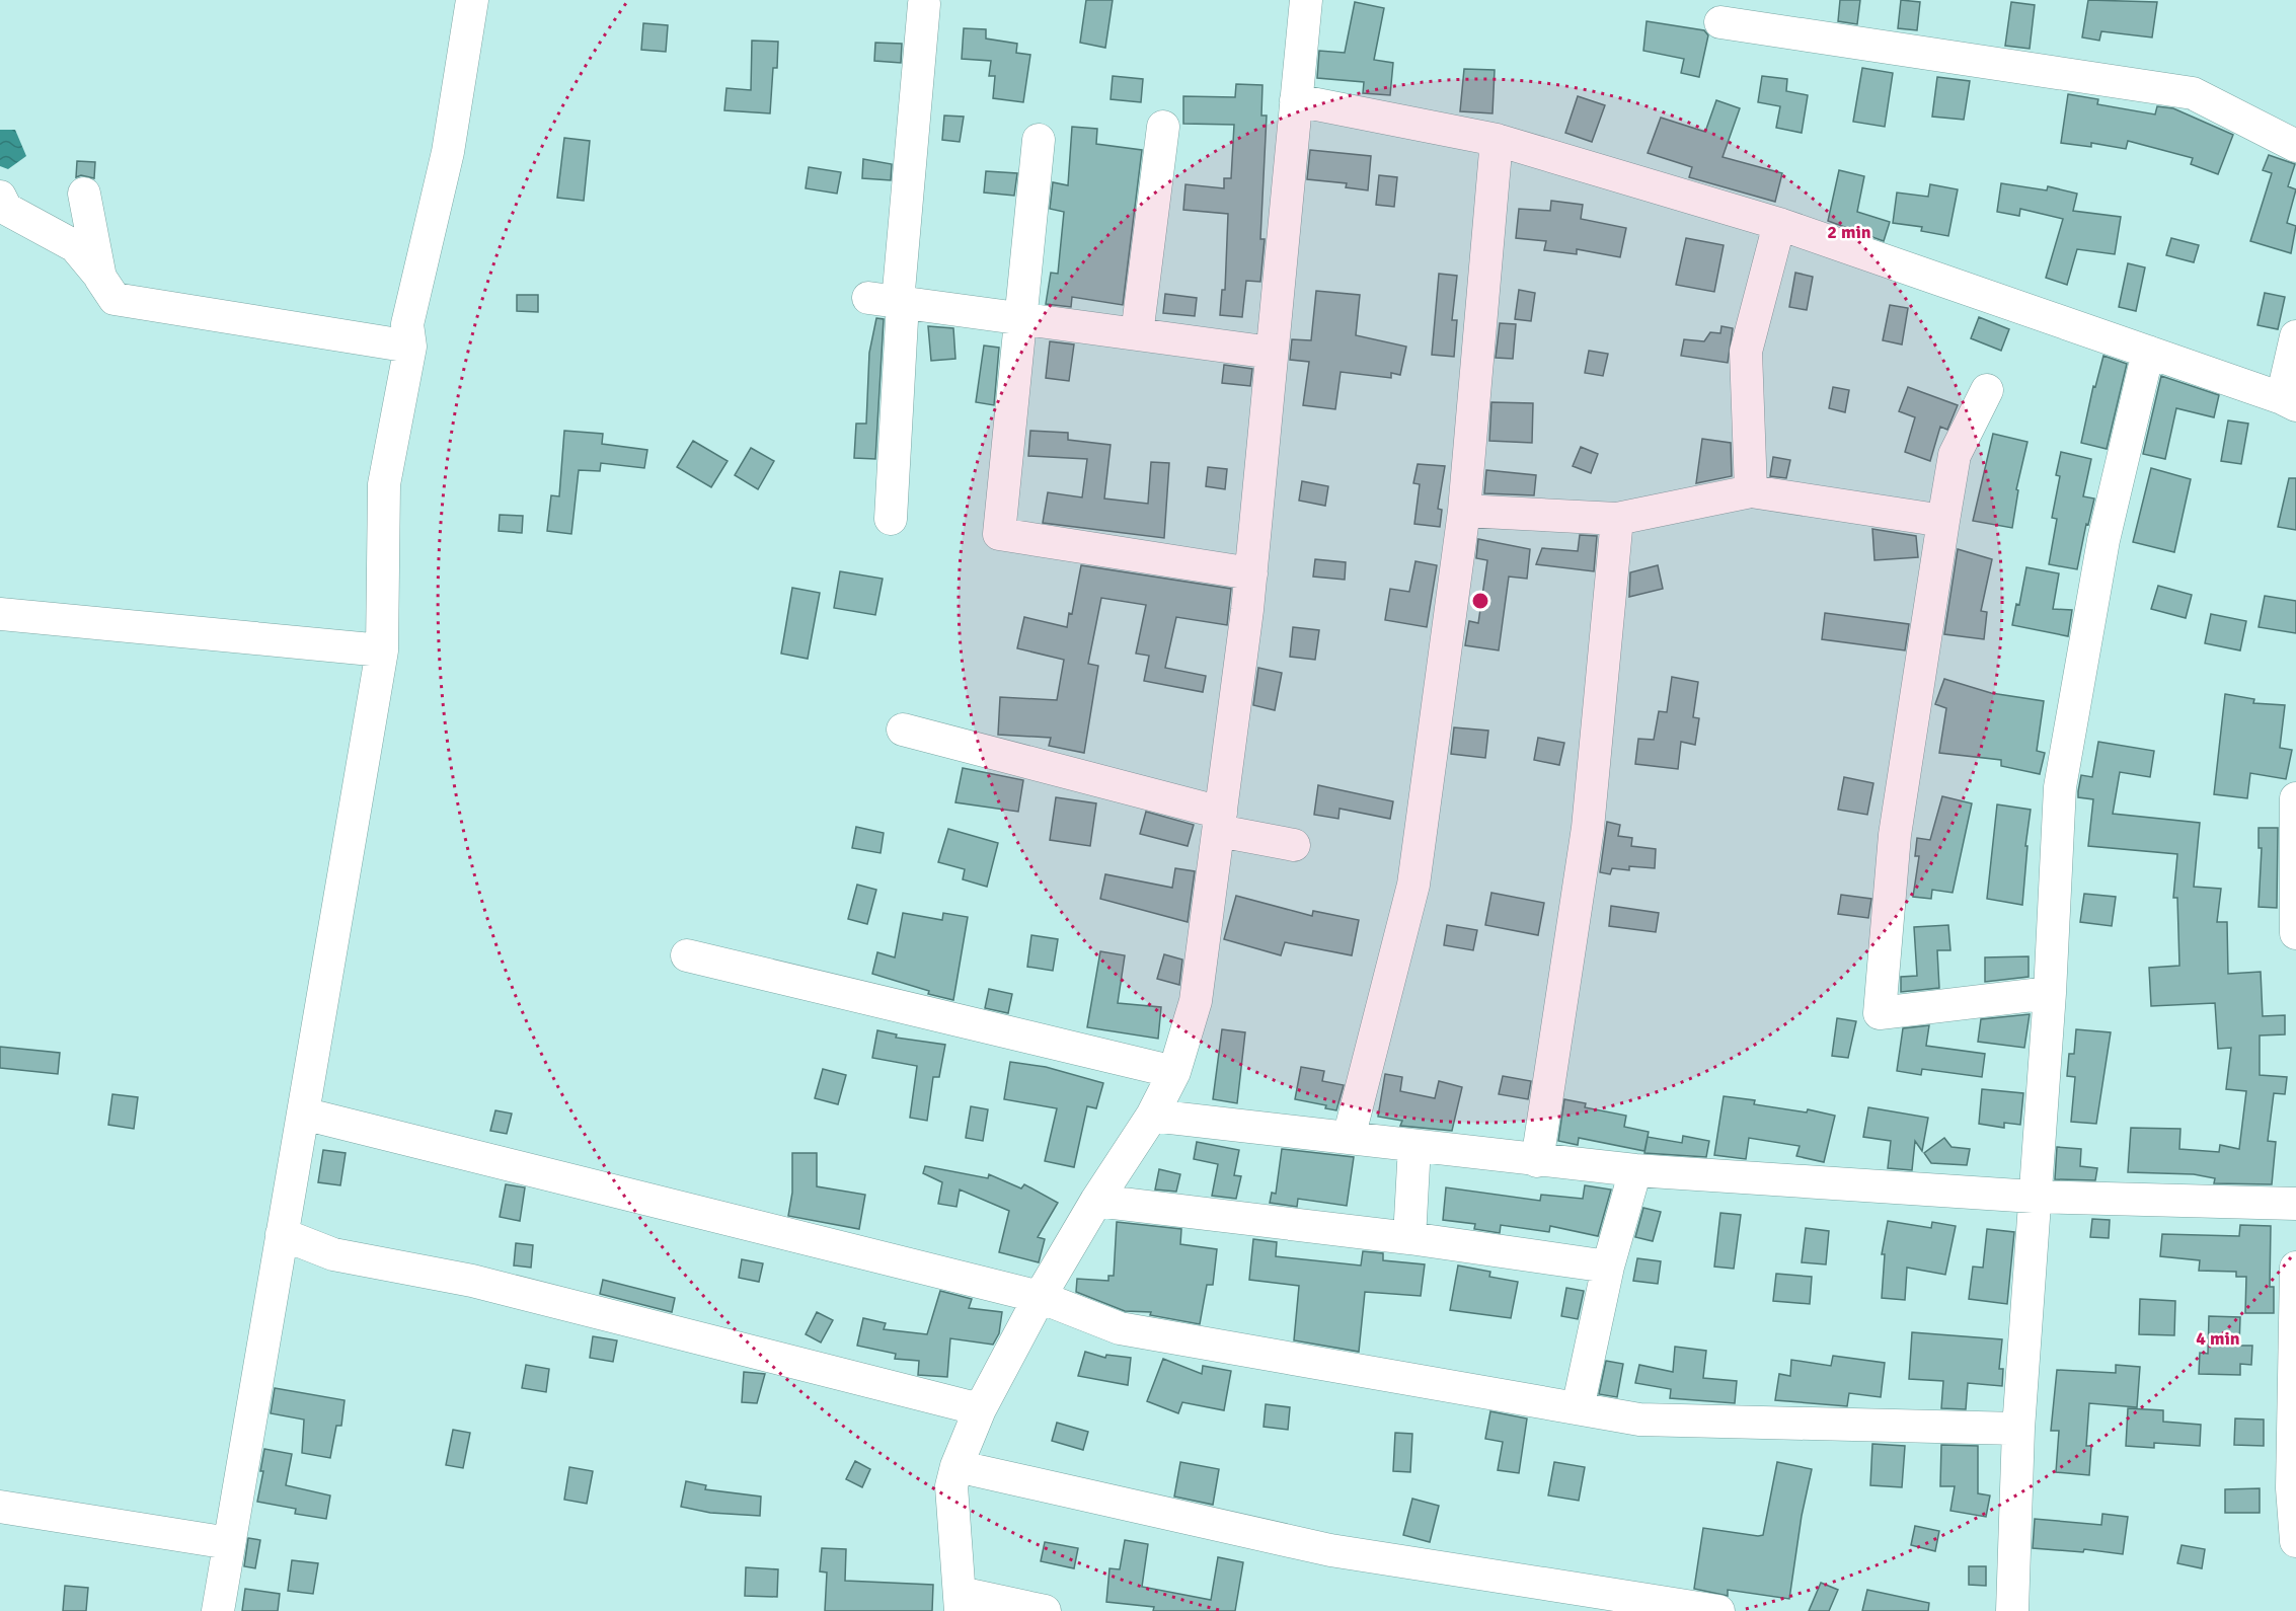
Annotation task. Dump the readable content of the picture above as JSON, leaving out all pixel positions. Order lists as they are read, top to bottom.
{
  "rings": ["2 min", "4 min"]
}
